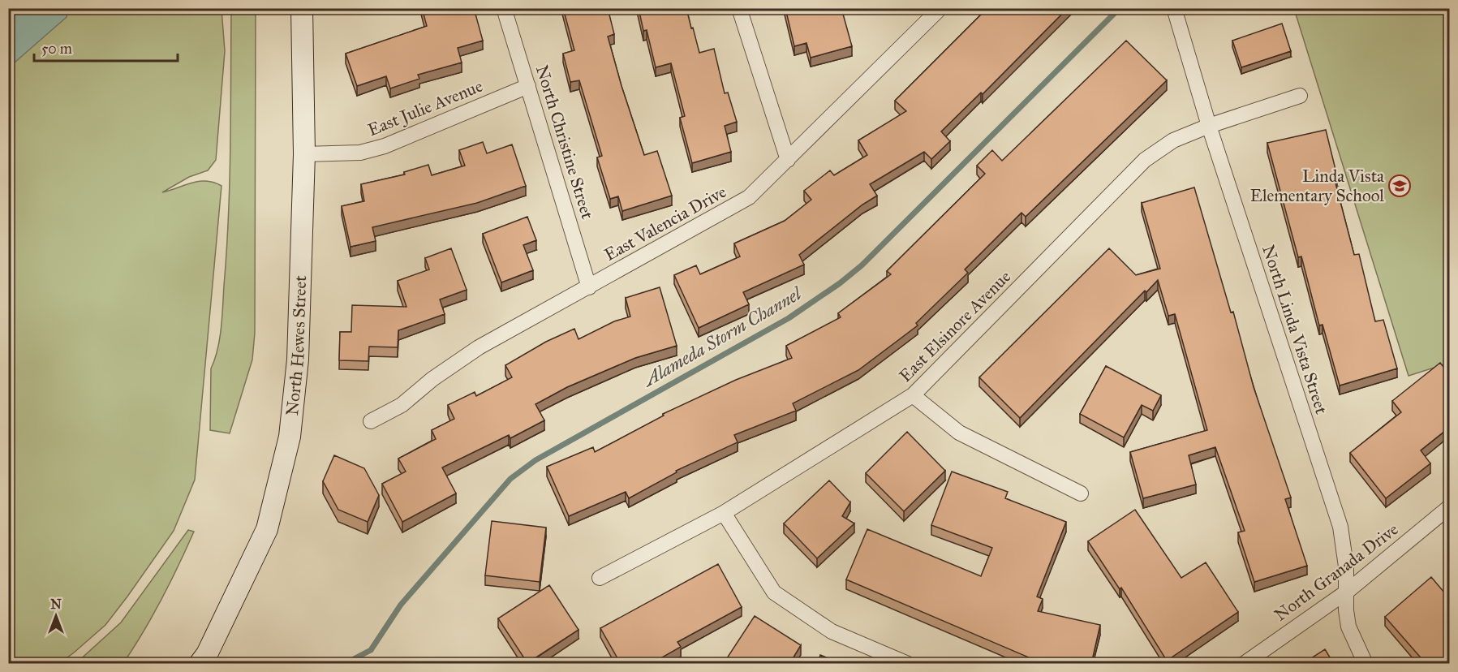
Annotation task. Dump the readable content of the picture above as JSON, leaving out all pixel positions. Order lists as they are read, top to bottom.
{
  "streets": {
    "main road": ["North Hewes Street"],
    "street": [
      "East Julie Avenue",
      "North Christine Street",
      "East Valencia Drive",
      "East Elsinore Avenue",
      "North Linda Vista Street",
      "North Granada Drive"
    ]
  },
  "crossings": [
    ["East Julie Avenue", "North Christine Street"],
    ["East Julie Avenue", "North Hewes Street"],
    ["North Christine Street", "East Valencia Drive"],
    ["East Elsinore Avenue", "North Linda Vista Street"],
    ["North Linda Vista Street", "North Granada Drive"]
  ],
  "water": ["Alameda Storm Channel"],
  "places": {
    "school or university": ["Linda Vista Elementary School"]
  },
  "scale_bar": "50 m",
  "north": "top"
}
